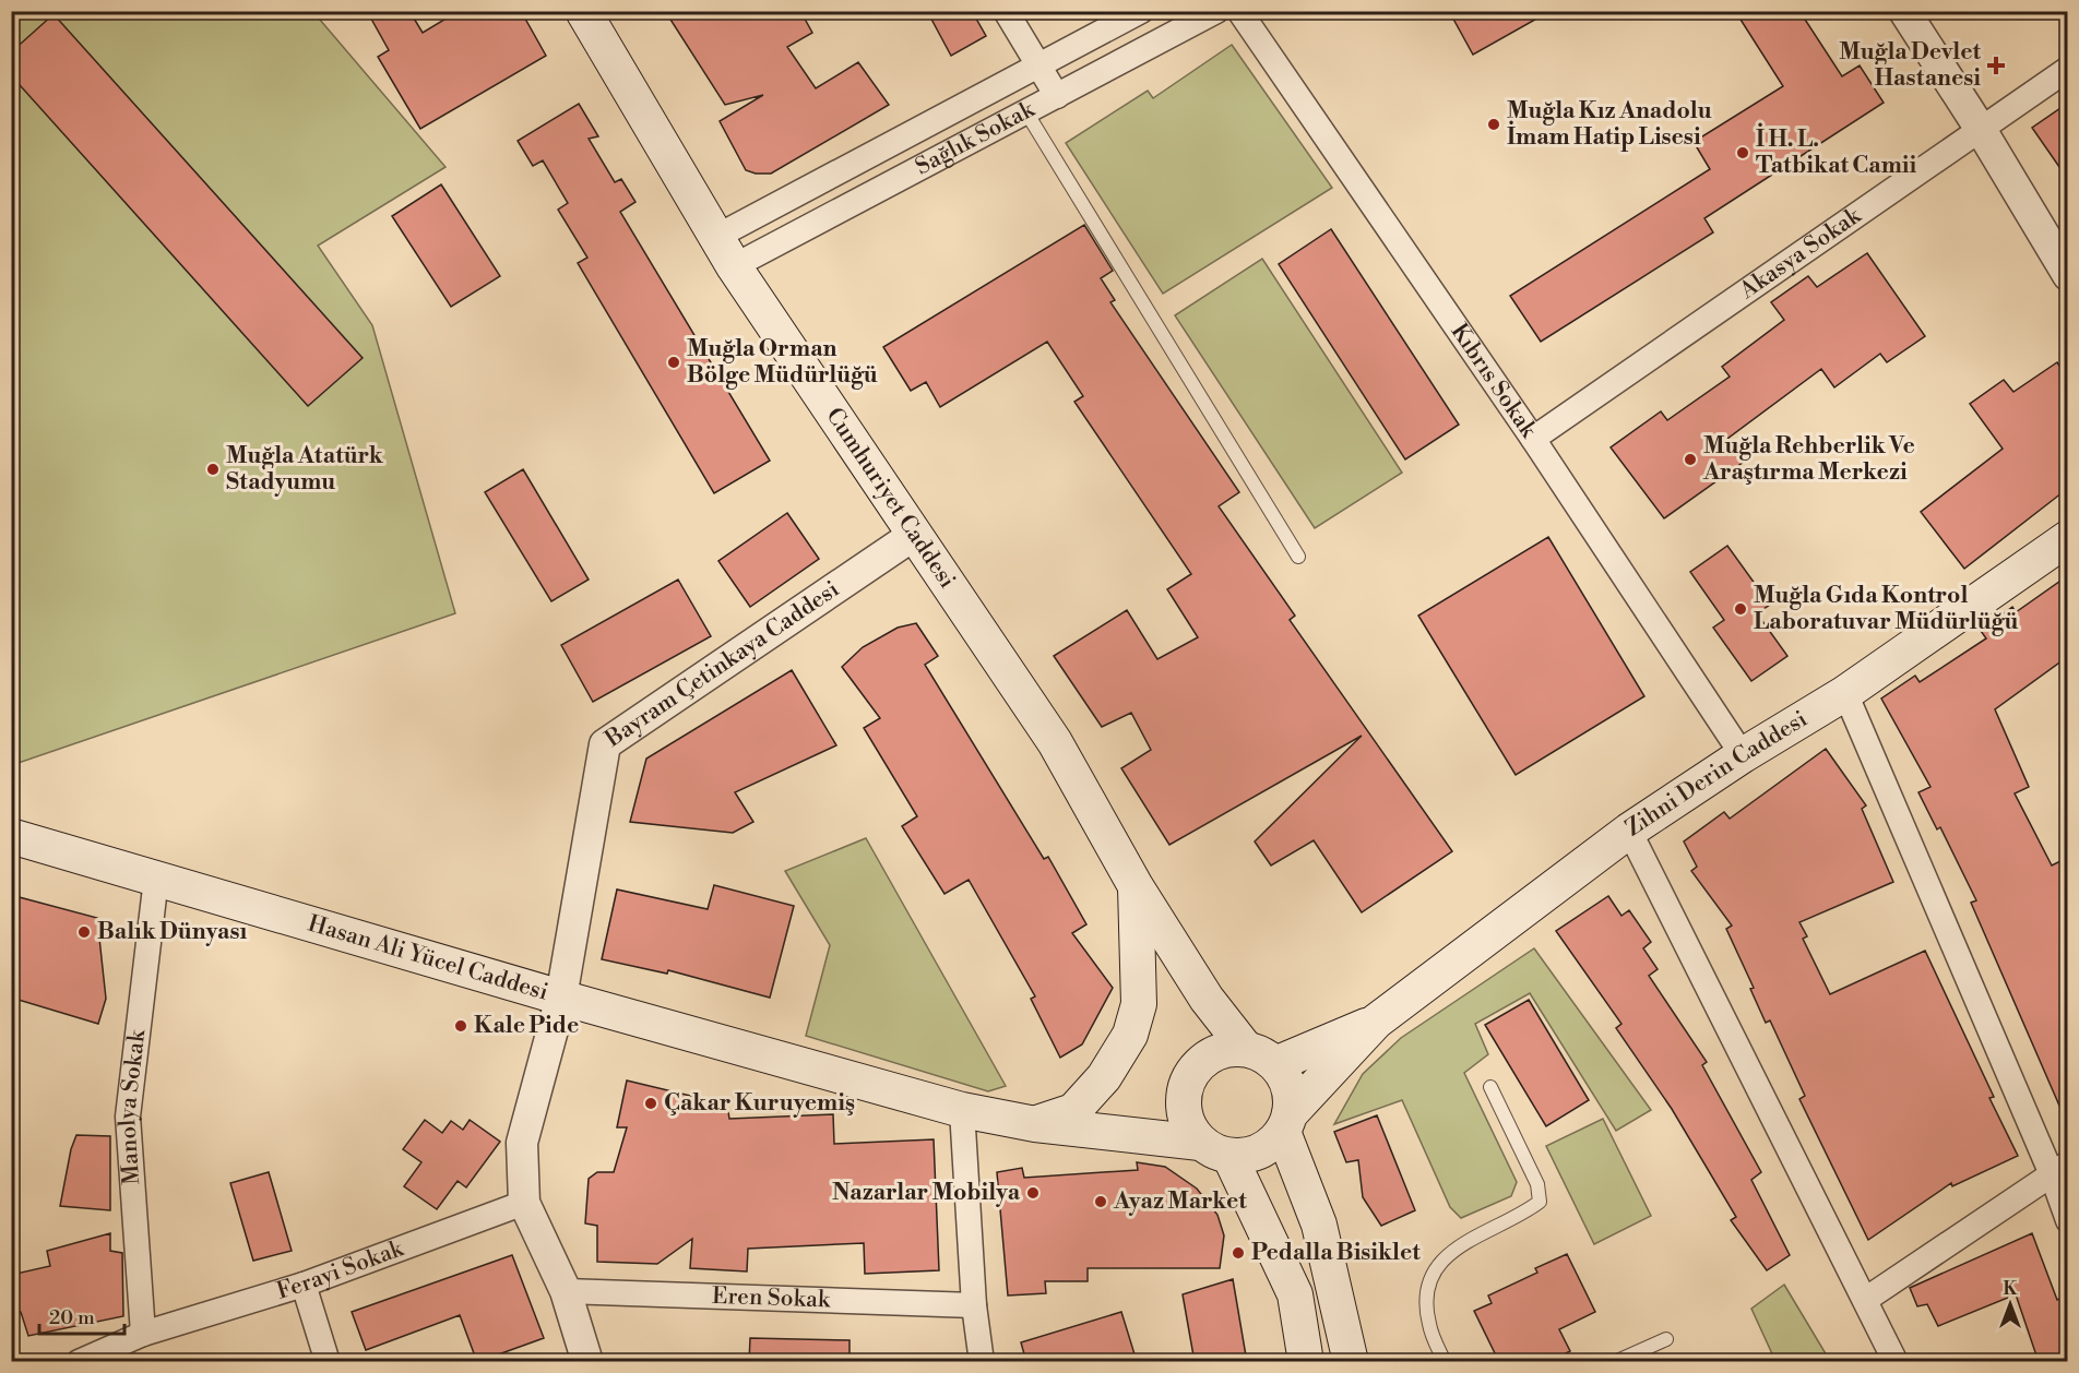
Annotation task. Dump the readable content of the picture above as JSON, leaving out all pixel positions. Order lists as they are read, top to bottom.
{
  "streets": {
    "main road": ["Cumhuriyet Caddesi", "Zihni Derin Caddesi", "Hasan Ali Yücel Caddesi"],
    "street": [
      "Sağlık Sokak",
      "Akasya Sokak",
      "Kıbrıs Sokak",
      "Bayram Çetinkaya Caddesi",
      "Manolya Sokak",
      "Ferayi Sokak",
      "Eren Sokak"
    ]
  },
  "crossings": [
    ["Sağlık Sokak", "Cumhuriyet Caddesi"],
    ["Akasya Sokak", "Kıbrıs Sokak"],
    ["Kıbrıs Sokak", "Zihni Derin Caddesi"],
    ["Cumhuriyet Caddesi", "Bayram Çetinkaya Caddesi"],
    ["Cumhuriyet Caddesi", "Hasan Ali Yücel Caddesi"],
    ["Bayram Çetinkaya Caddesi", "Hasan Ali Yücel Caddesi"],
    ["Bayram Çetinkaya Caddesi", "Ferayi Sokak"],
    ["Bayram Çetinkaya Caddesi", "Eren Sokak"],
    ["Hasan Ali Yücel Caddesi", "Manolya Sokak"],
    ["Manolya Sokak", "Ferayi Sokak"]
  ],
  "places": {
    "health": ["Muğla Devlet Hastanesi"],
    "other": [
      "Muğla Kız Anadolu İmam Hatip Lisesi",
      "İ H. L. Tatbikat Camii",
      "Muğla Orman Bölge Müdürlüğü",
      "Muğla Rehberlik Ve Araştırma Merkezi",
      "Muğla Atatürk Stadyumu",
      "Muğla Gıda Kontrol Laboratuvar Müdürlüğü",
      "Balık Dünyası",
      "Kale Pide",
      "Çakar Kuruyemiş",
      "Nazarlar Mobilya",
      "Ayaz Market",
      "Pedalla Bisiklet"
    ]
  },
  "scale_bar": "20 m",
  "north": "top"
}
